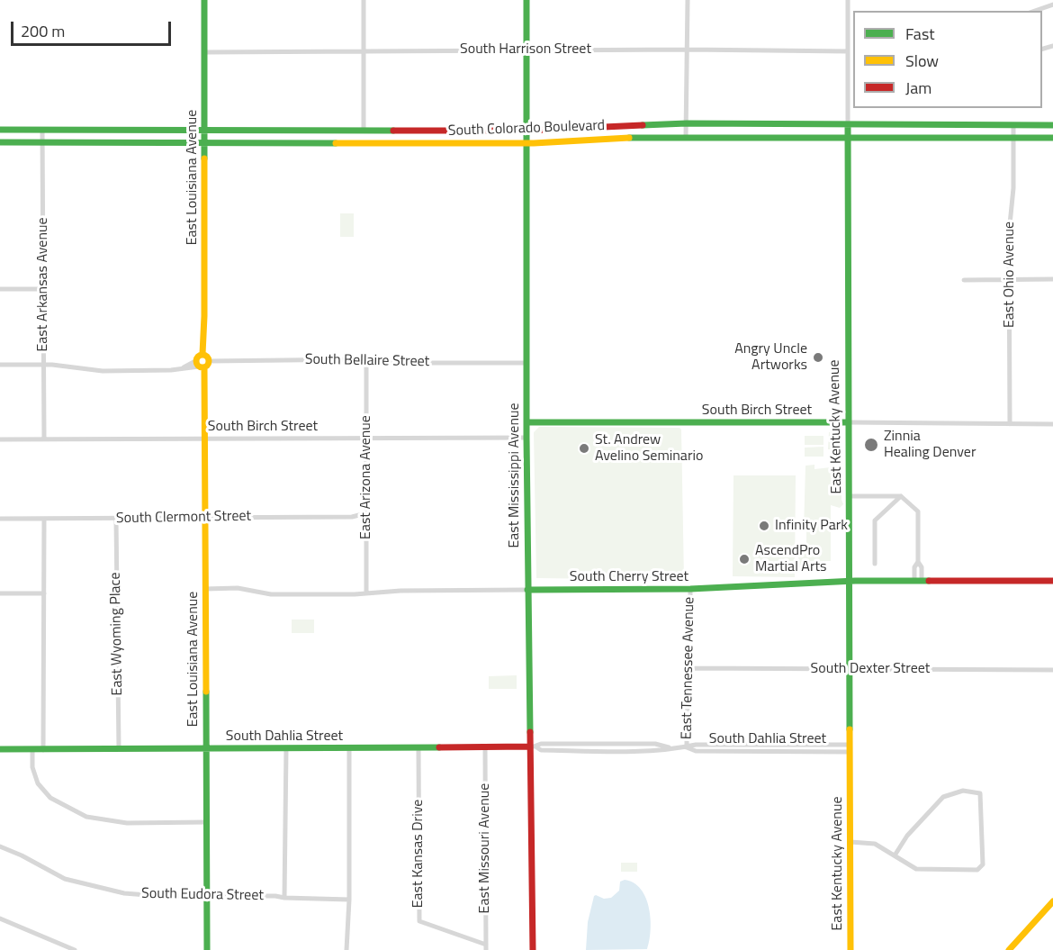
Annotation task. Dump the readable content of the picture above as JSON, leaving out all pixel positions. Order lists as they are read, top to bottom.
{
  "streets": {
    "street": [
      "South Harrison Street",
      "South Colorado Boulevard",
      "East Louisiana Avenue",
      "East Ohio Avenue",
      "East Arkansas Avenue",
      "South Bellaire Street",
      "South Birch Street",
      "East Kentucky Avenue",
      "East Mississippi Avenue",
      "East Arizona Avenue",
      "South Clermont Street",
      "South Cherry Street",
      "East Wyoming Place",
      "East Tennessee Avenue",
      "South Dexter Street",
      "South Dahlia Street",
      "East Missouri Avenue",
      "East Kansas Drive",
      "South Eudora Street"
    ]
  },
  "crossings": [
    ["South Harrison Street", "East Louisiana Avenue"],
    ["South Harrison Street", "East Kentucky Avenue"],
    ["South Harrison Street", "East Mississippi Avenue"],
    ["South Colorado Boulevard", "East Louisiana Avenue"],
    ["South Colorado Boulevard", "East Ohio Avenue"],
    ["South Colorado Boulevard", "East Arkansas Avenue"],
    ["South Colorado Boulevard", "East Kentucky Avenue"],
    ["South Colorado Boulevard", "East Mississippi Avenue"],
    ["East Louisiana Avenue", "South Bellaire Street"],
    ["East Louisiana Avenue", "South Birch Street"],
    ["East Louisiana Avenue", "South Clermont Street"],
    ["East Louisiana Avenue", "South Cherry Street"],
    ["East Louisiana Avenue", "South Dahlia Street"],
    ["East Louisiana Avenue", "South Eudora Street"],
    ["East Ohio Avenue", "South Birch Street"],
    ["East Arkansas Avenue", "South Bellaire Street"],
    ["East Arkansas Avenue", "South Birch Street"],
    ["South Bellaire Street", "East Mississippi Avenue"],
    ["South Bellaire Street", "East Arizona Avenue"],
    ["South Birch Street", "East Kentucky Avenue"],
    ["South Birch Street", "East Mississippi Avenue"],
    ["South Birch Street", "East Arizona Avenue"],
    ["East Kentucky Avenue", "South Cherry Street"],
    ["East Kentucky Avenue", "South Dexter Street"],
    ["East Kentucky Avenue", "South Dahlia Street"],
    ["East Mississippi Avenue", "South Cherry Street"],
    ["East Mississippi Avenue", "South Dahlia Street"],
    ["East Arizona Avenue", "South Clermont Street"],
    ["East Arizona Avenue", "South Cherry Street"],
    ["South Clermont Street", "East Wyoming Place"],
    ["South Cherry Street", "East Tennessee Avenue"],
    ["East Wyoming Place", "South Dahlia Street"],
    ["East Tennessee Avenue", "South Dexter Street"],
    ["East Tennessee Avenue", "South Dahlia Street"],
    ["South Dahlia Street", "East Missouri Avenue"],
    ["South Dahlia Street", "East Kansas Drive"],
    ["East Missouri Avenue", "East Kansas Drive"]
  ],
  "places": [
    "Angry Uncle Artworks",
    "Zinnia Healing Denver",
    "St. Andrew Avelino Seminario",
    "Infinity Park",
    "AscendPro Martial Arts"
  ],
  "legend": ["Fast", "Slow", "Jam"],
  "scale_bar": "200 m"
}
